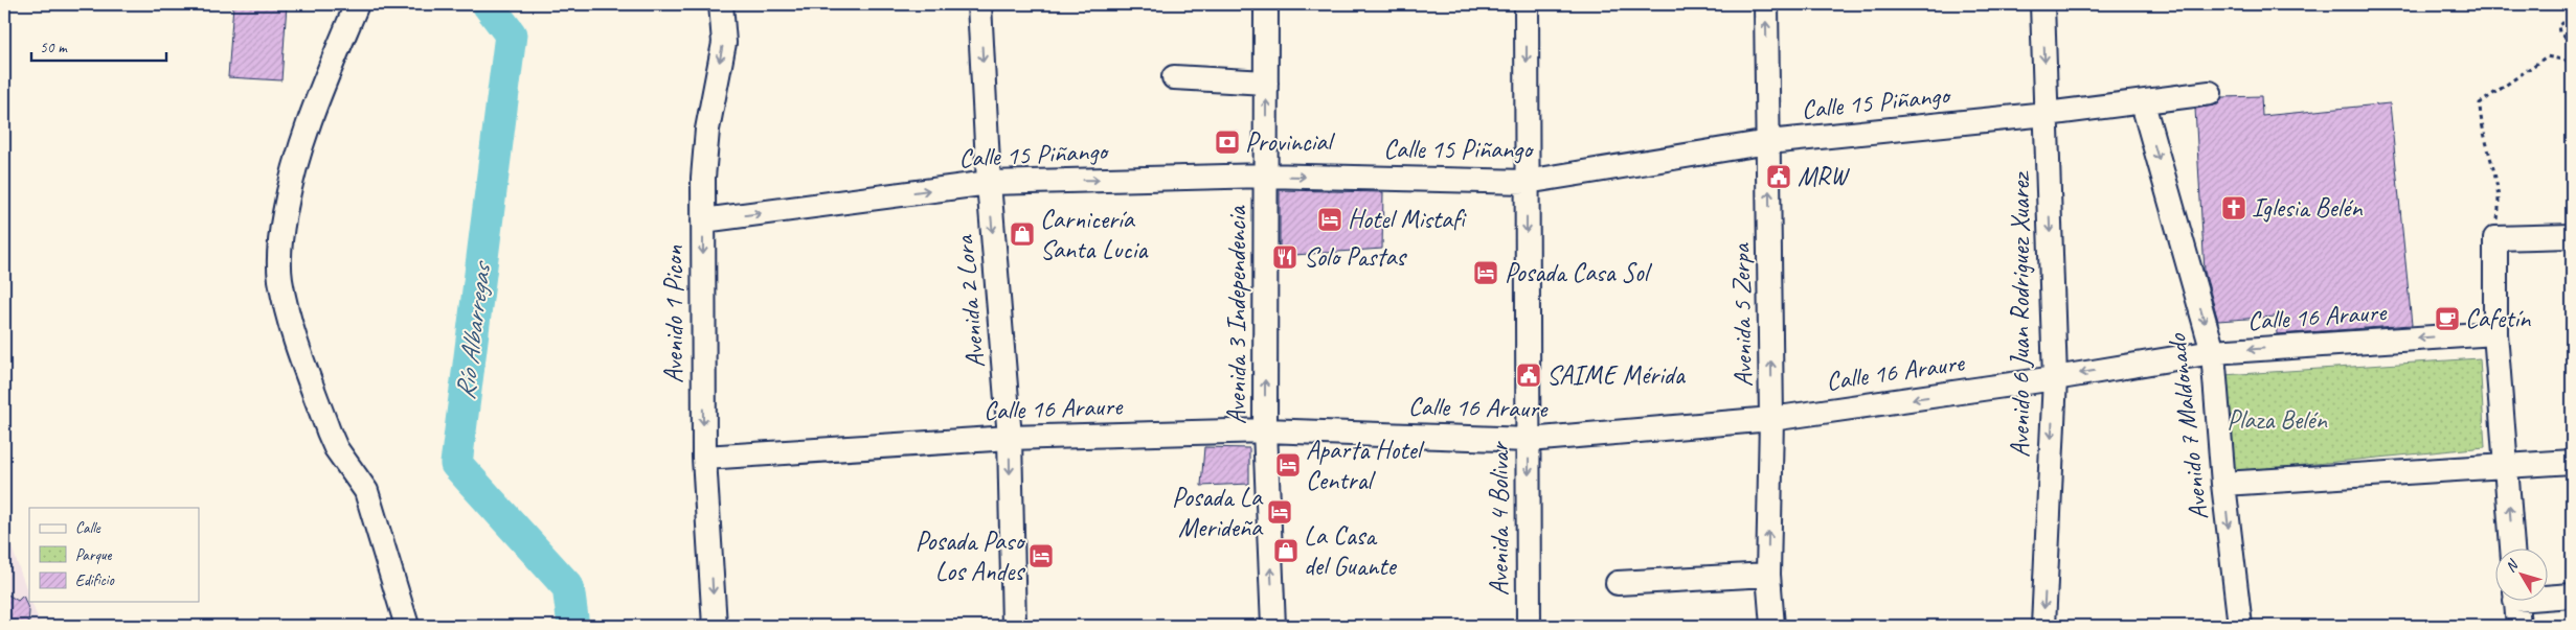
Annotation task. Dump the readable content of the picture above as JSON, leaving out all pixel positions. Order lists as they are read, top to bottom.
{
  "streets": {
    "street": [
      "Calle 15 Piñango",
      "Avenida 2 Lora",
      "Avenido 1 Picon",
      "Avenida 3 Independencia",
      "Avenida 5 Zerpa",
      "Avenido 6 Juan Rodriguez Xuarez",
      "Calle 16 Araure",
      "Avenido 7 Maldonado",
      "Avenida 4 Bolivar"
    ]
  },
  "crossings": [
    ["Calle 15 Piñango", "Avenida 2 Lora"],
    ["Calle 15 Piñango", "Avenido 1 Picon"],
    ["Calle 15 Piñango", "Avenida 3 Independencia"],
    ["Calle 15 Piñango", "Avenida 5 Zerpa"],
    ["Calle 15 Piñango", "Avenido 6 Juan Rodriguez Xuarez"],
    ["Calle 15 Piñango", "Avenido 7 Maldonado"],
    ["Calle 15 Piñango", "Avenida 4 Bolivar"],
    ["Avenida 2 Lora", "Calle 16 Araure"],
    ["Avenido 1 Picon", "Calle 16 Araure"],
    ["Avenida 3 Independencia", "Calle 16 Araure"],
    ["Avenida 5 Zerpa", "Calle 16 Araure"],
    ["Avenido 6 Juan Rodriguez Xuarez", "Calle 16 Araure"],
    ["Calle 16 Araure", "Avenido 7 Maldonado"],
    ["Calle 16 Araure", "Avenida 4 Bolivar"]
  ],
  "one_way": [
    "Calle 15 Piñango",
    "Avenida 2 Lora",
    "Avenido 1 Picon",
    "Avenida 3 Independencia",
    "Avenida 5 Zerpa",
    "Avenido 6 Juan Rodriguez Xuarez",
    "Avenido 7 Maldonado",
    "Avenida 4 Bolivar"
  ],
  "water": ["Río Albarregas"],
  "parks": ["Plaza Belén"],
  "places": {
    "bank": ["Provincial"],
    "public building": ["MRW", "SAIME Mérida"],
    "church": ["Iglesia Belén"],
    "hotel": [
      "Hotel Mistafi",
      "Posada Casa Sol",
      "Aparta Hotel Central",
      "Posada La Merideña",
      "Posada Paso Los Andes"
    ],
    "shop": ["Carnicería Santa Lucia", "La Casa del Guante"],
    "restaurant": ["Solo Pastas"],
    "cafe": ["Cafetín"]
  },
  "legend": ["Calle", "Parque", "Edificio"],
  "scale_bar": "50 m",
  "north": "top left"
}
